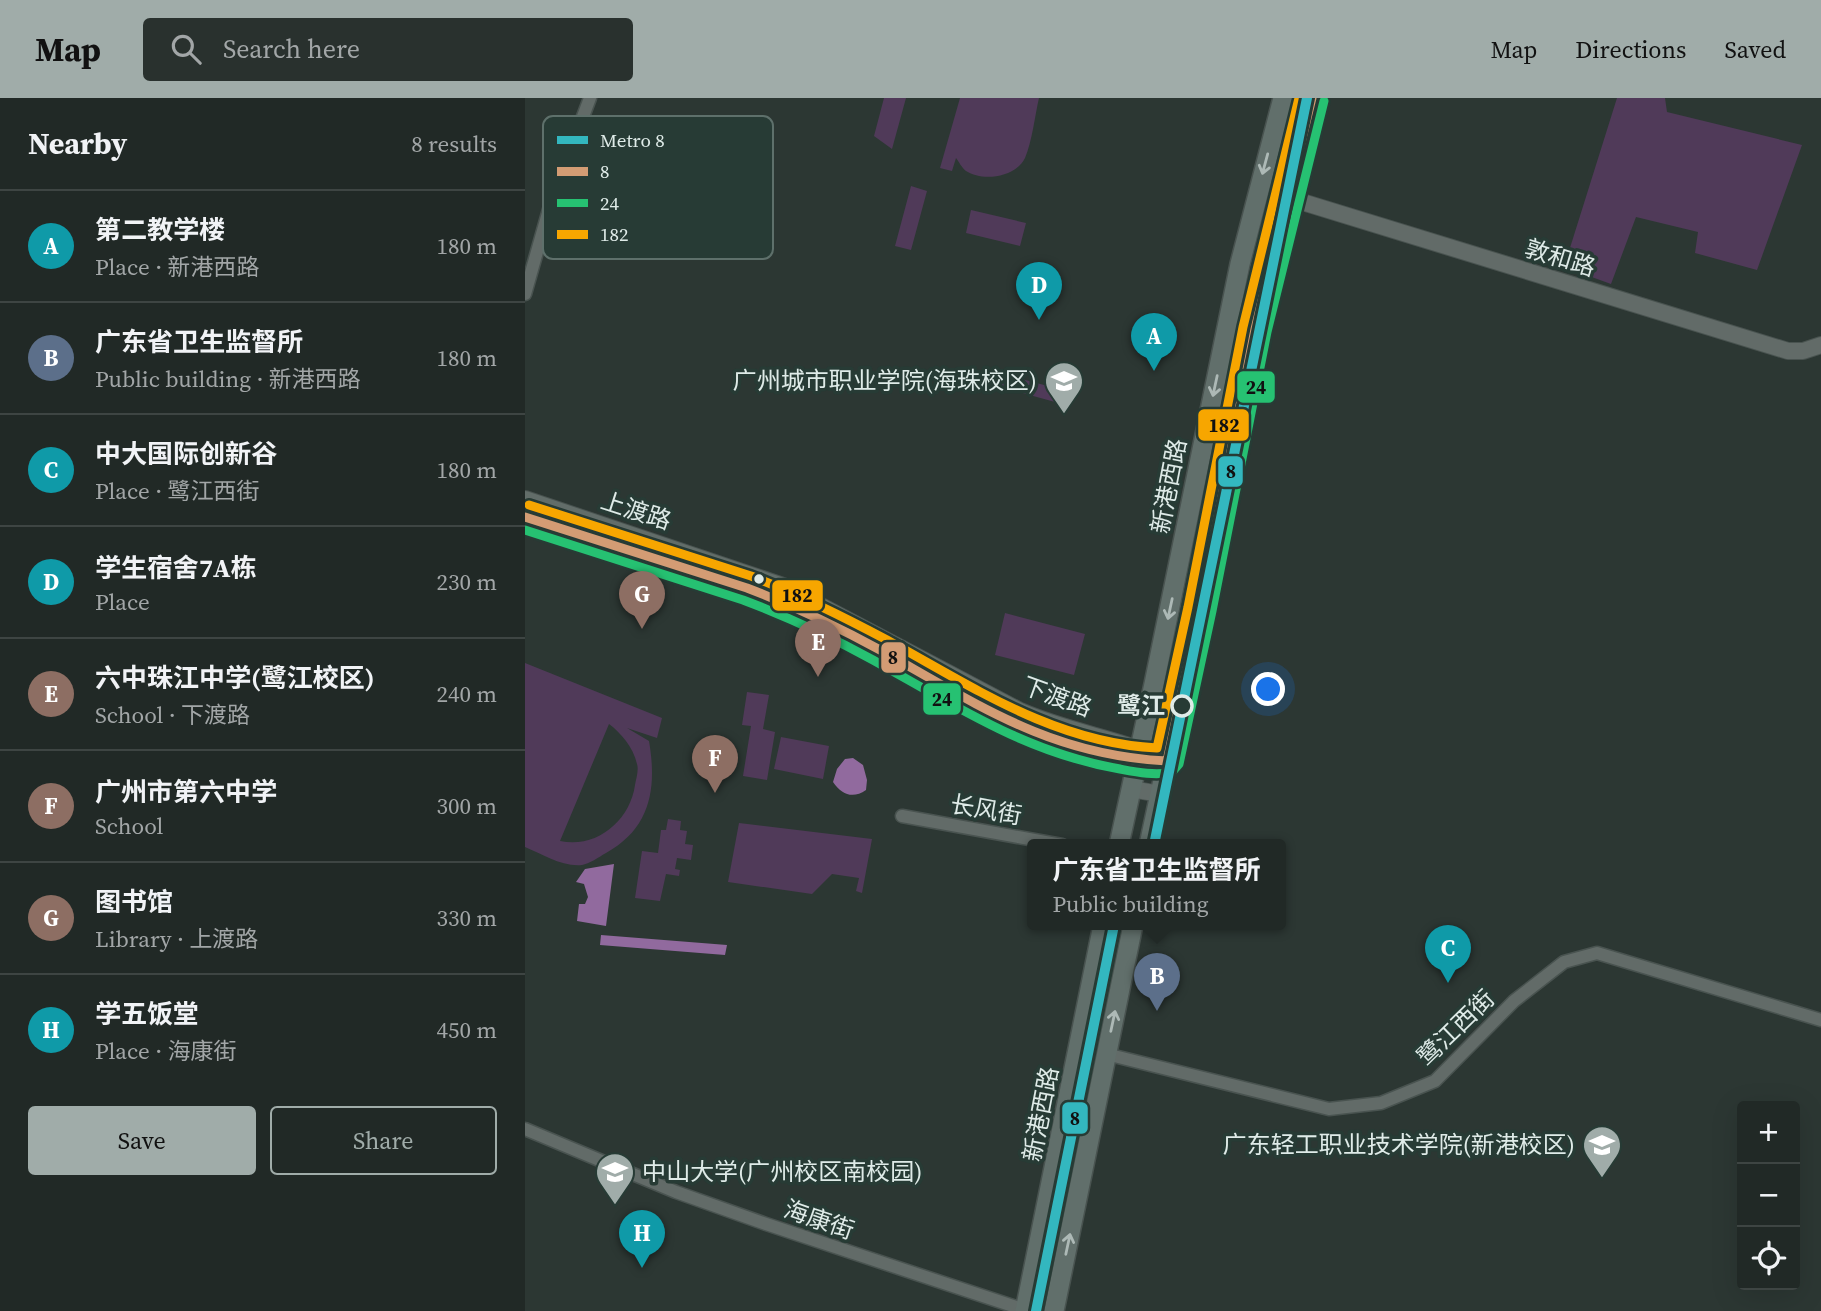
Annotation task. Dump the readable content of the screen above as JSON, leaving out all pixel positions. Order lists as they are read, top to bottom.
{
  "streets": {
    "main road": ["新港西路", "上渡路", "下渡路"],
    "street": [
      "敦和路",
      "长风街",
      "鹭江西街",
      "海康街"
    ]
  },
  "crossings": [
    ["新港西路", "下渡路"],
    ["新港西路", "海康街"],
    ["上渡路", "下渡路"]
  ],
  "places": {
    "school or university": ["广州城市职业学院(海珠校区)", "广东轻工职业技术学院(新港校区)", "中山大学(广州校区南校园)"],
    "other": ["鹭江"]
  },
  "lines": [
    "metro line 8",
    "transit line 8",
    "transit line 182",
    "transit line 24"
  ],
  "legend": [
    "Metro 8",
    "8",
    "24",
    "182"
  ],
  "page": {
    "header": "Map",
    "search": "Search here",
    "nav": ["Map", "Directions", "Saved"],
    "heading": ["Nearby", "8 results"],
    "list": [
      {
        "mark": "A",
        "name": "第二教学楼",
        "note": "Place · 新港西路",
        "value": "180 m"
      },
      {
        "mark": "B",
        "name": "广东省卫生监督所",
        "note": "Public building · 新港西路",
        "value": "180 m"
      },
      {
        "mark": "C",
        "name": "中大国际创新谷",
        "note": "Place · 鹭江西街",
        "value": "180 m"
      },
      {
        "mark": "D",
        "name": "学生宿舍7A栋",
        "note": "Place",
        "value": "230 m"
      },
      {
        "mark": "E",
        "name": "六中珠江中学(鹭江校区)",
        "note": "School · 下渡路",
        "value": "240 m"
      },
      {
        "mark": "F",
        "name": "广州市第六中学",
        "note": "School",
        "value": "300 m"
      },
      {
        "mark": "G",
        "name": "图书馆",
        "note": "Library · 上渡路",
        "value": "330 m"
      },
      {
        "mark": "H",
        "name": "学五饭堂",
        "note": "Place · 海康街",
        "value": "450 m"
      }
    ],
    "pins": [
      "D",
      "A",
      "G",
      "E",
      "F",
      "C",
      "B",
      "H"
    ],
    "popup": ["广东省卫生监督所", "Public building"],
    "buttons": ["Save", "Share"],
    "map_buttons": ["+", "−"]
  }
}
